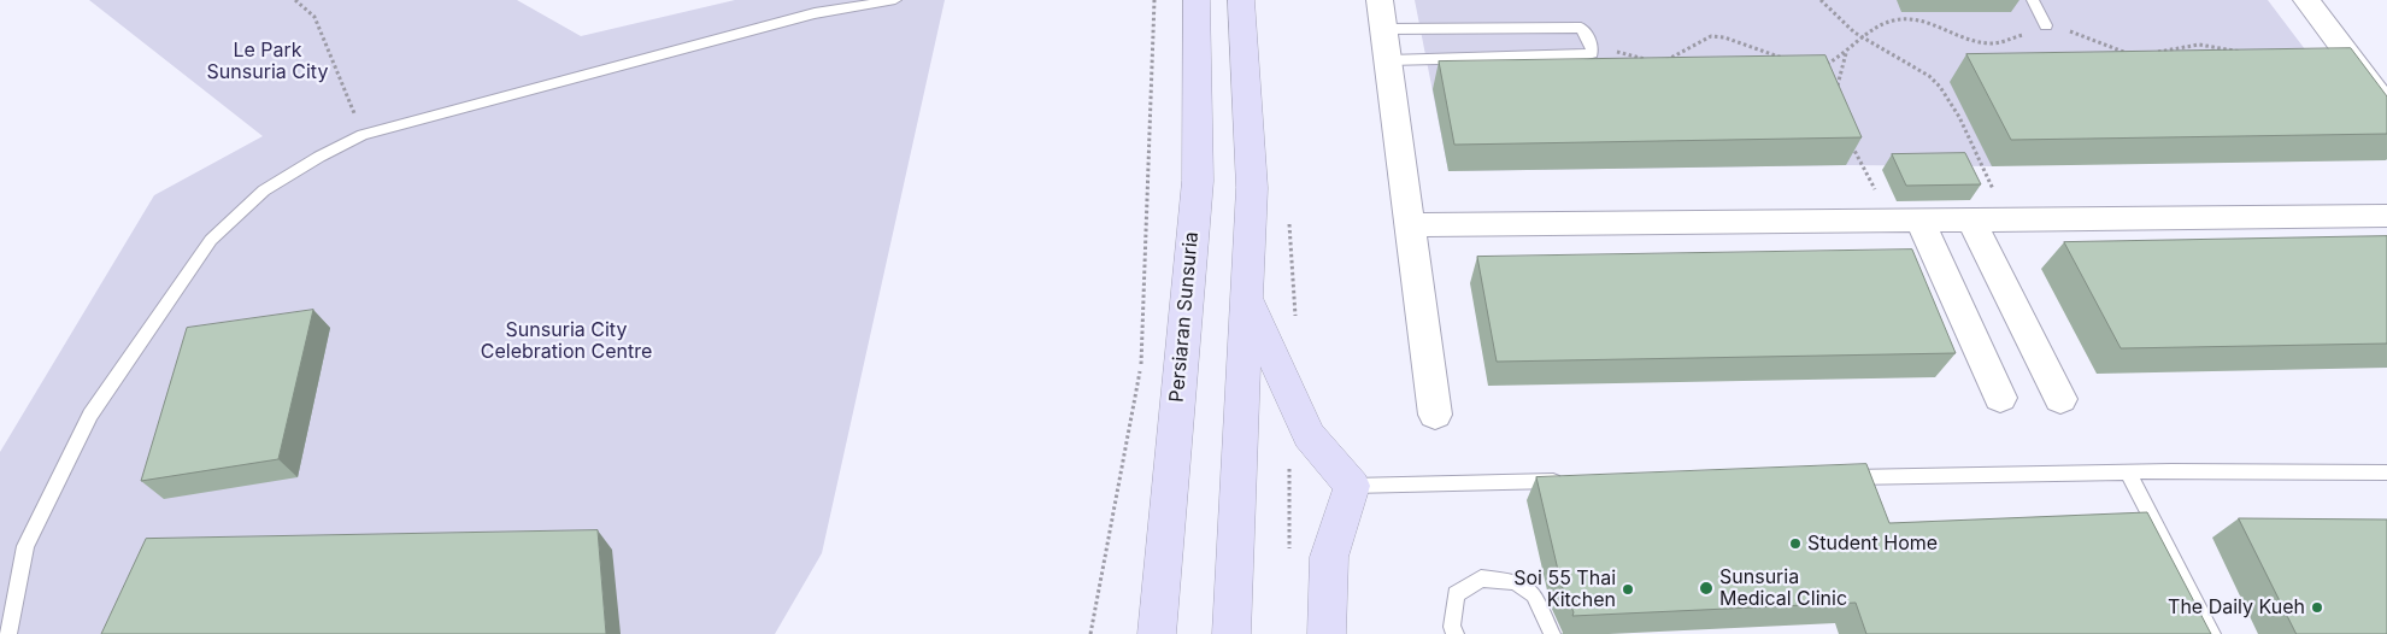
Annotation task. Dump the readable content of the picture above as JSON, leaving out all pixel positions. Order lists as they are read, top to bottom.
{
  "streets": {
    "street": ["Persiaran Sunsuria"]
  },
  "parks": ["Le Park Sunsuria City", "Sunsuria City Celebration Centre"],
  "places": [
    "Student Home",
    "Sunsuria Medical Clinic",
    "Soi 55 Thai Kitchen",
    "The Daily Kueh"
  ]
}
